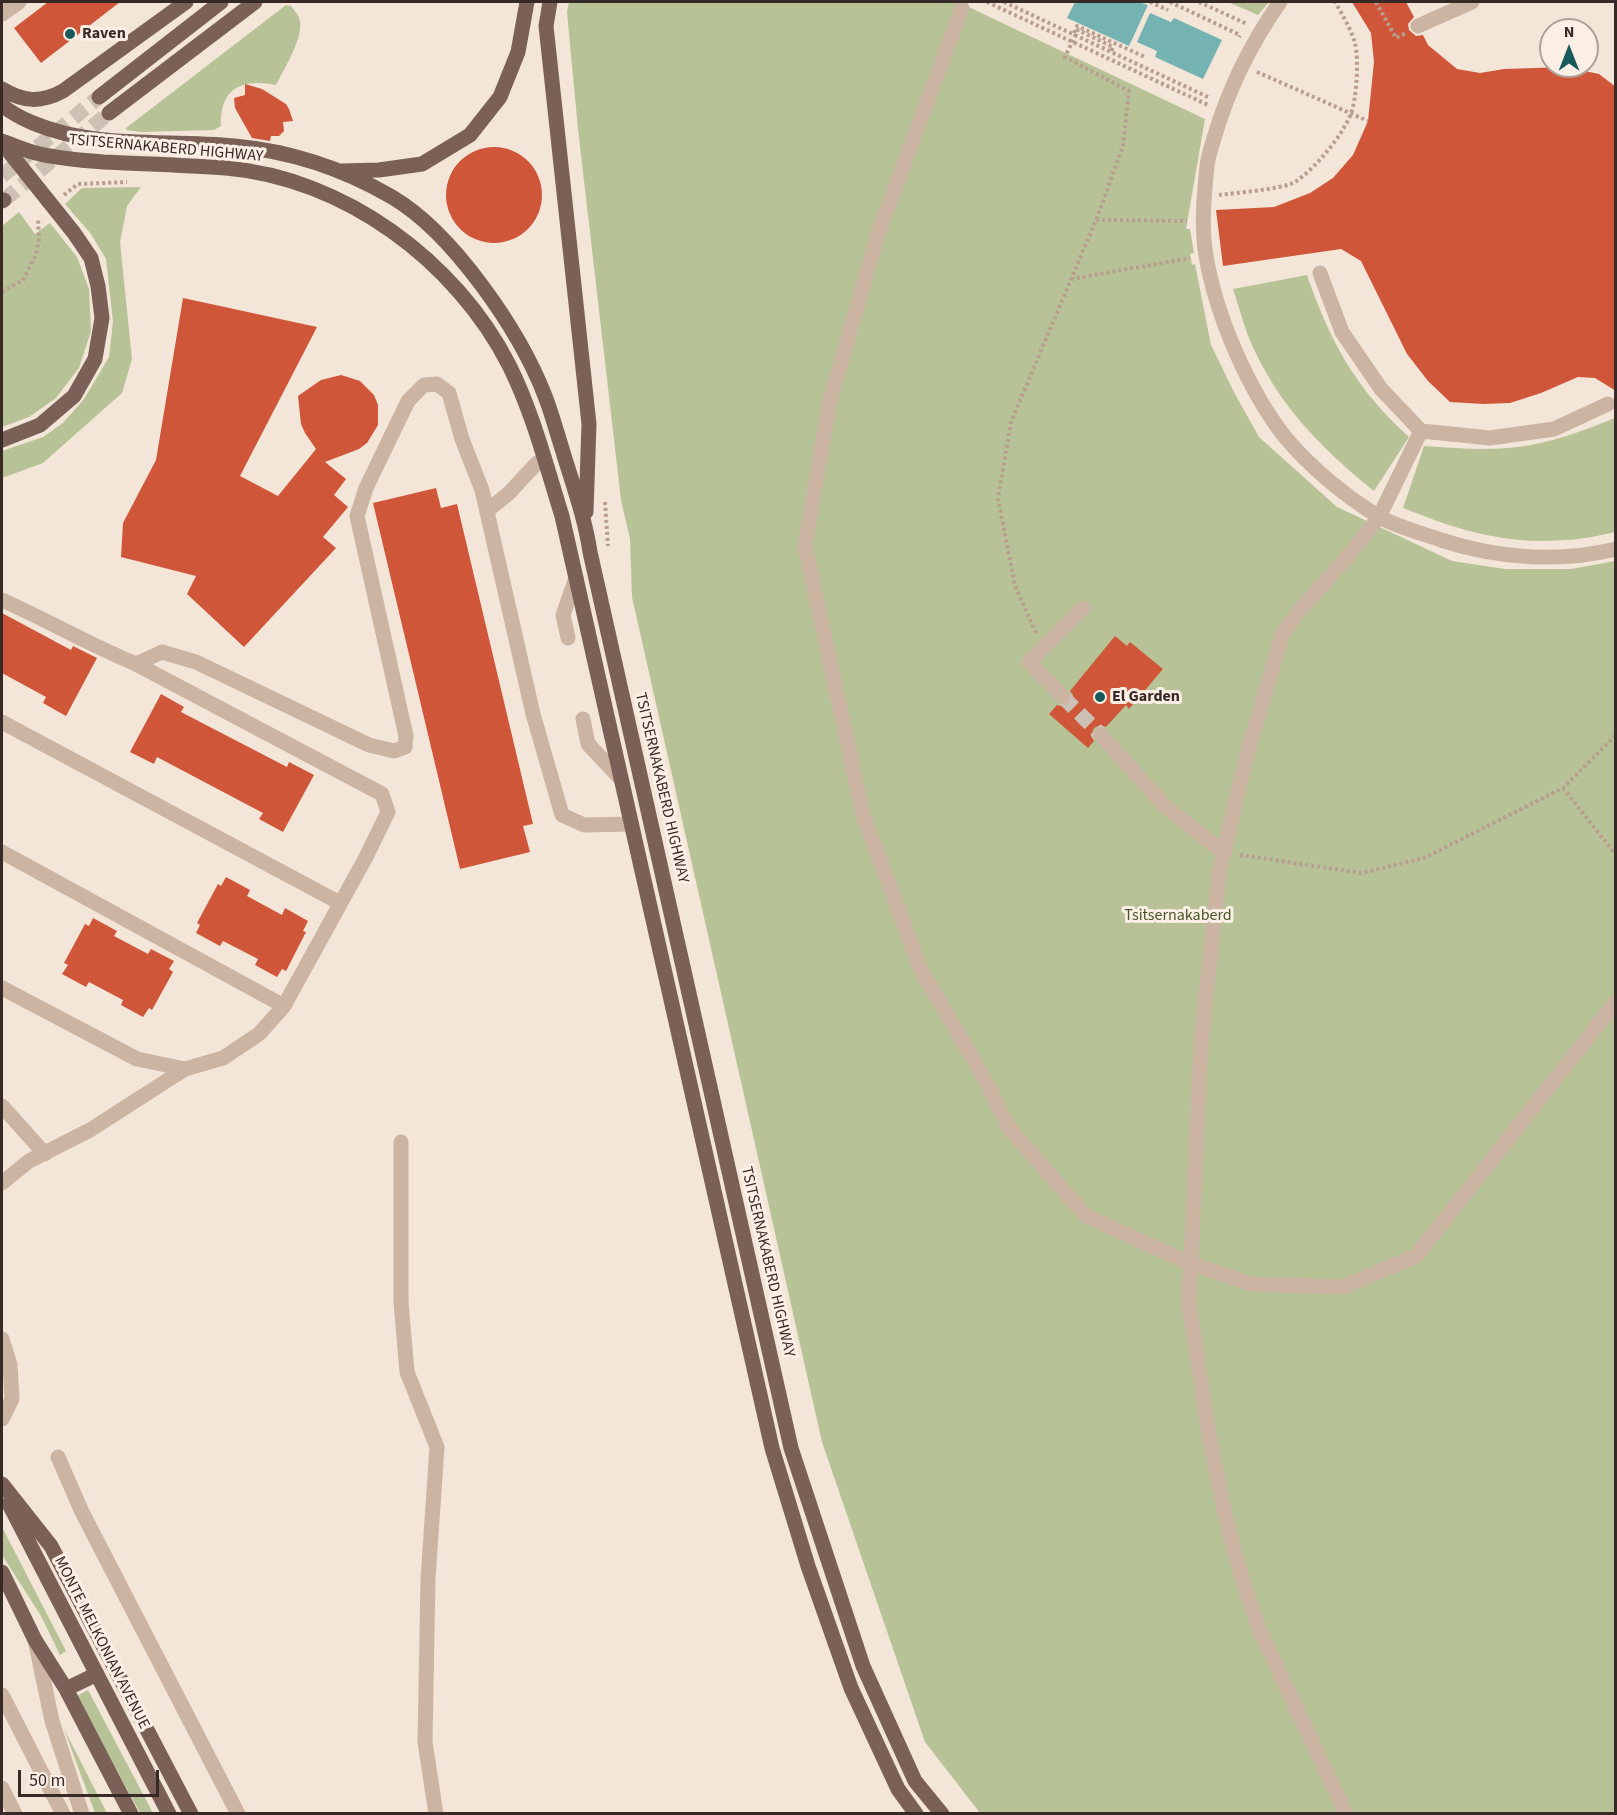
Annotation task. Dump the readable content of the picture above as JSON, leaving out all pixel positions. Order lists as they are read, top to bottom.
{
  "streets": {
    "main road": ["TSITSERNAKABERD HIGHWAY", "MONTE MELKONIAN AVENUE"]
  },
  "parks": ["Tsitsernakaberd"],
  "places": ["Raven", "El Garden"],
  "scale_bar": "50 m",
  "north": "top"
}
